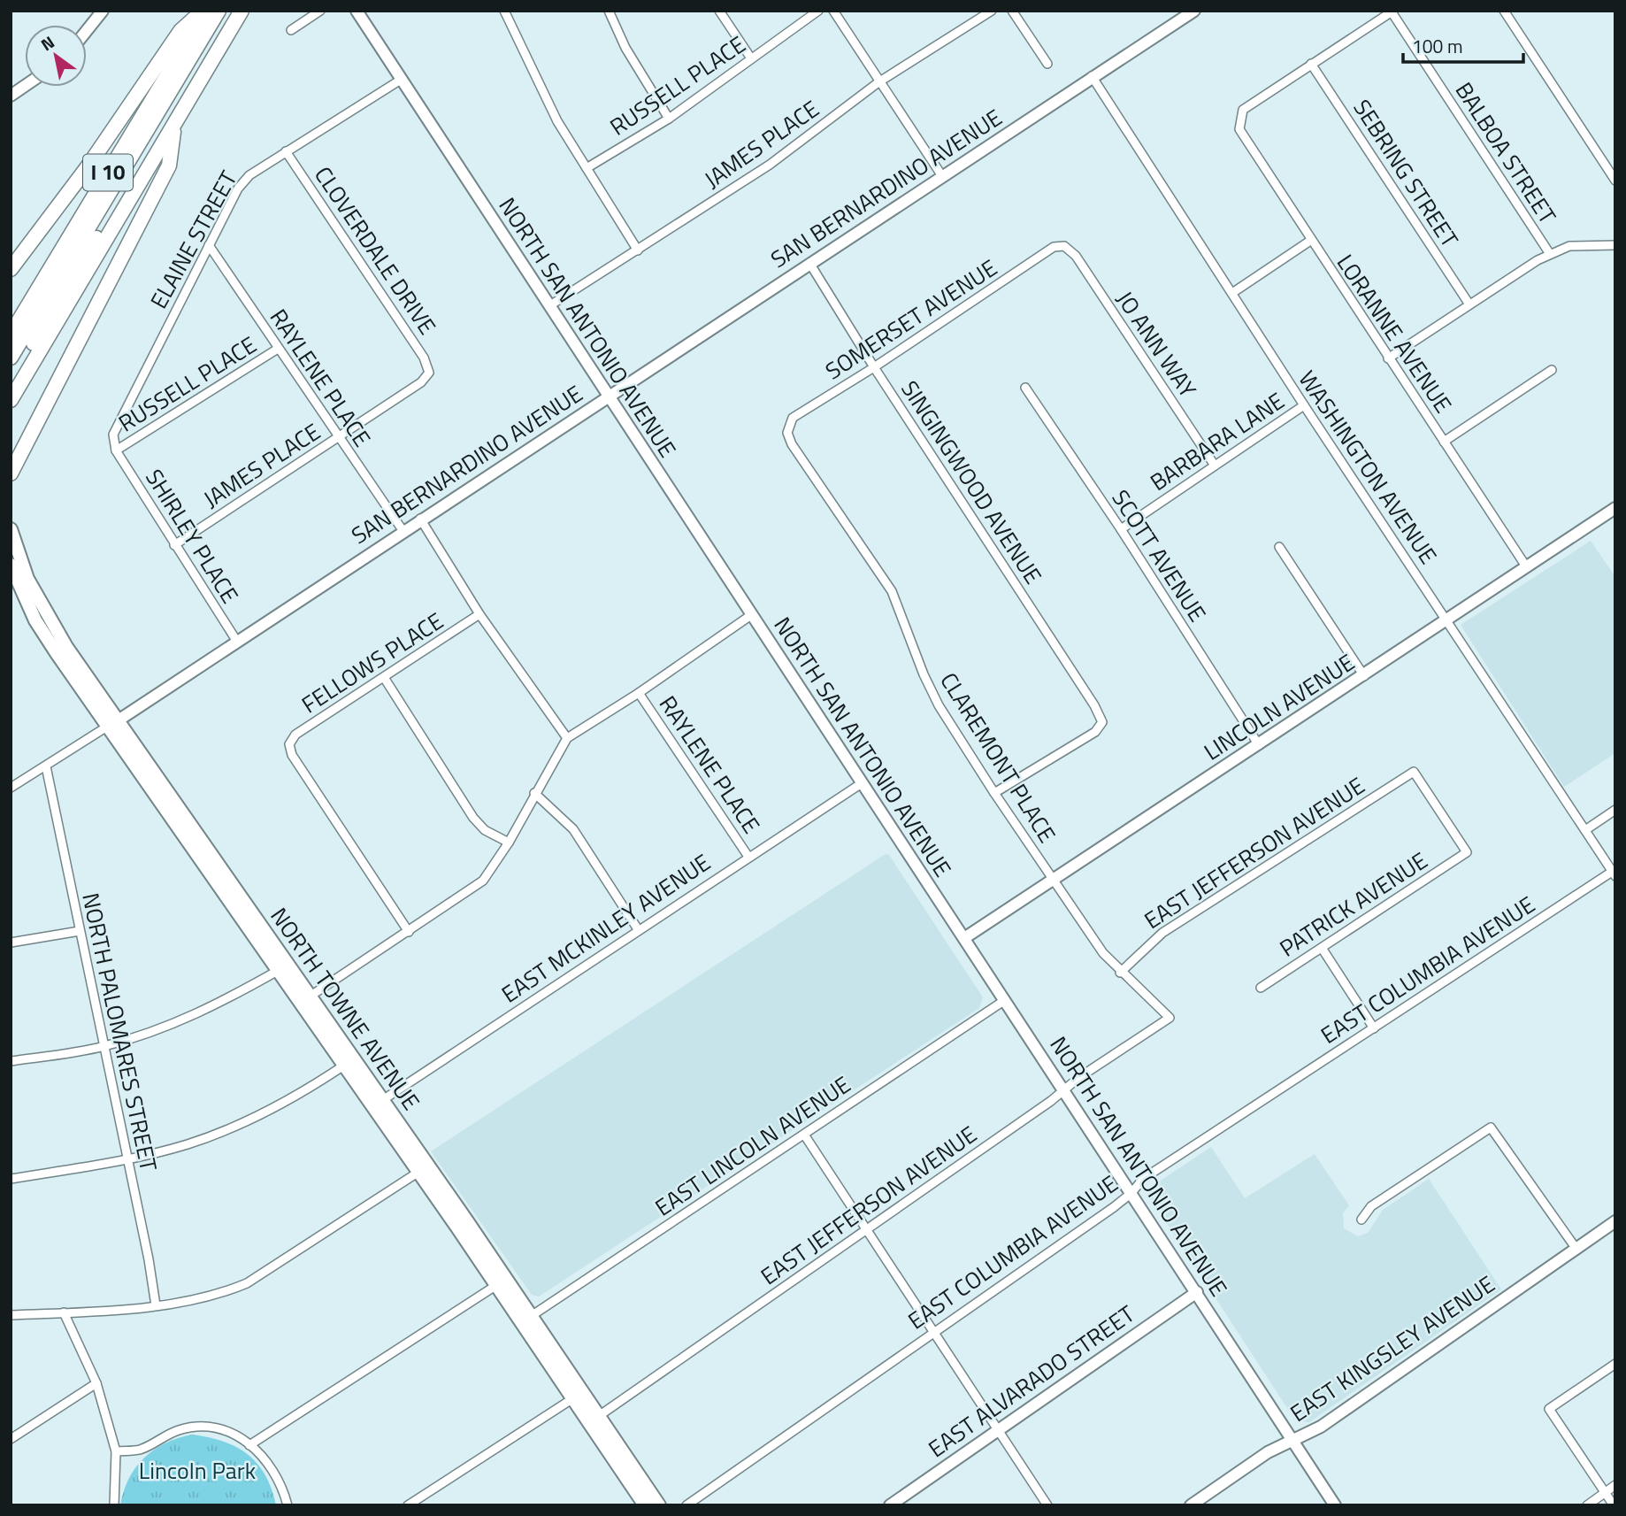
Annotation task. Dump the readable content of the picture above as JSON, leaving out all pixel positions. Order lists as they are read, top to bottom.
{
  "streets": {
    "highway": ["I 10"],
    "main road": [
      "SAN BERNARDINO AVENUE",
      "NORTH SAN ANTONIO AVENUE",
      "LINCOLN AVENUE",
      "NORTH TOWNE AVENUE",
      "EAST KINGSLEY AVENUE",
      "EAST ALVARADO STREET"
    ],
    "street": [
      "RUSSELL PLACE",
      "JAMES PLACE",
      "BALBOA STREET",
      "SEBRING STREET",
      "ELAINE STREET",
      "CLOVERDALE DRIVE",
      "SOMERSET AVENUE",
      "LORANNE AVENUE",
      "JO ANN WAY",
      "RAYLENE PLACE",
      "BARBARA LANE",
      "WASHINGTON AVENUE",
      "SINGINGWOOD AVENUE",
      "SHIRLEY PLACE",
      "SCOTT AVENUE",
      "FELLOWS PLACE",
      "CLAREMONT PLACE",
      "EAST JEFFERSON AVENUE",
      "PATRICK AVENUE",
      "EAST MCKINLEY AVENUE",
      "EAST COLUMBIA AVENUE",
      "NORTH PALOMARES STREET",
      "EAST LINCOLN AVENUE"
    ]
  },
  "crossings": [
    ["RUSSELL PLACE", "ELAINE STREET"],
    ["RUSSELL PLACE", "RAYLENE PLACE"],
    ["RUSSELL PLACE", "SHIRLEY PLACE"],
    ["JAMES PLACE", "CLOVERDALE DRIVE"],
    ["JAMES PLACE", "NORTH SAN ANTONIO AVENUE"],
    ["JAMES PLACE", "RAYLENE PLACE"],
    ["JAMES PLACE", "SHIRLEY PLACE"],
    ["SEBRING STREET", "LORANNE AVENUE"],
    ["SAN BERNARDINO AVENUE", "NORTH SAN ANTONIO AVENUE"],
    ["SAN BERNARDINO AVENUE", "RAYLENE PLACE"],
    ["SAN BERNARDINO AVENUE", "WASHINGTON AVENUE"],
    ["SAN BERNARDINO AVENUE", "SINGINGWOOD AVENUE"],
    ["SAN BERNARDINO AVENUE", "SHIRLEY PLACE"],
    ["SAN BERNARDINO AVENUE", "NORTH TOWNE AVENUE"],
    ["SAN BERNARDINO AVENUE", "NORTH PALOMARES STREET"],
    ["ELAINE STREET", "CLOVERDALE DRIVE"],
    ["ELAINE STREET", "NORTH SAN ANTONIO AVENUE"],
    ["ELAINE STREET", "RAYLENE PLACE"],
    ["ELAINE STREET", "SHIRLEY PLACE"],
    ["SOMERSET AVENUE", "JO ANN WAY"],
    ["SOMERSET AVENUE", "SINGINGWOOD AVENUE"],
    ["SOMERSET AVENUE", "CLAREMONT PLACE"],
    ["NORTH SAN ANTONIO AVENUE", "LINCOLN AVENUE"],
    ["NORTH SAN ANTONIO AVENUE", "EAST JEFFERSON AVENUE"],
    ["NORTH SAN ANTONIO AVENUE", "EAST MCKINLEY AVENUE"],
    ["NORTH SAN ANTONIO AVENUE", "EAST COLUMBIA AVENUE"],
    ["NORTH SAN ANTONIO AVENUE", "EAST LINCOLN AVENUE"],
    ["NORTH SAN ANTONIO AVENUE", "EAST KINGSLEY AVENUE"],
    ["NORTH SAN ANTONIO AVENUE", "EAST ALVARADO STREET"],
    ["LORANNE AVENUE", "LINCOLN AVENUE"],
    ["JO ANN WAY", "BARBARA LANE"],
    ["RAYLENE PLACE", "EAST MCKINLEY AVENUE"],
    ["BARBARA LANE", "WASHINGTON AVENUE"],
    ["BARBARA LANE", "SCOTT AVENUE"],
    ["WASHINGTON AVENUE", "LINCOLN AVENUE"],
    ["WASHINGTON AVENUE", "EAST COLUMBIA AVENUE"],
    ["SINGINGWOOD AVENUE", "CLAREMONT PLACE"],
    ["SCOTT AVENUE", "LINCOLN AVENUE"],
    ["LINCOLN AVENUE", "CLAREMONT PLACE"],
    ["CLAREMONT PLACE", "EAST JEFFERSON AVENUE"],
    ["EAST JEFFERSON AVENUE", "PATRICK AVENUE"],
    ["EAST JEFFERSON AVENUE", "NORTH TOWNE AVENUE"],
    ["EAST MCKINLEY AVENUE", "NORTH TOWNE AVENUE"],
    ["NORTH TOWNE AVENUE", "EAST LINCOLN AVENUE"]
  ],
  "parks": ["Lincoln Park"],
  "scale_bar": "100 m",
  "north": "top left"
}
